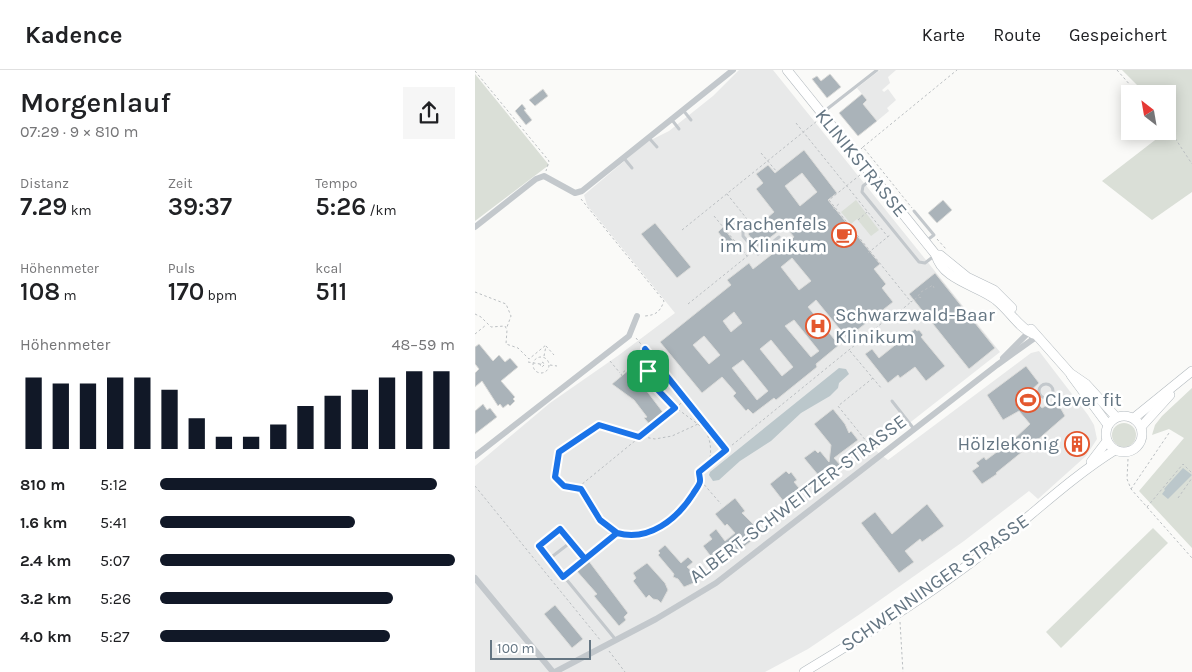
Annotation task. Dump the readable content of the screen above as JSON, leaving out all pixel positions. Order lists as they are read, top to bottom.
{
  "streets": {
    "main road": ["KLINIKSTRASSE", "SCHWENNINGER STRASSE"],
    "street": ["ALBERT-SCHWEITZER-STRASSE"]
  },
  "crossings": [
    ["KLINIKSTRASSE", "ALBERT-SCHWEITZER-STRASSE"],
    ["KLINIKSTRASSE", "SCHWENNINGER STRASSE"]
  ],
  "places": {
    "cafe": ["Krachenfels im Klinikum"],
    "hospital": ["Schwarzwald-Baar Klinikum"],
    "sports": ["Clever fit"],
    "building": ["Hölzlekönig"]
  },
  "scale_bar": "100 m",
  "north": "top left",
  "page": {
    "header": "Kadence",
    "nav": ["Karte", "Route", "Gespeichert"],
    "heading": ["Morgenlauf", "07:29 · 9 × 810 m"],
    "stats": [
      ["Distanz", "7.29 km"],
      ["Zeit", "39:37"],
      ["Tempo", "5:26 /km"],
      ["Höhenmeter", "108 m"],
      ["Puls", "170 bpm"],
      ["kcal", "511"]
    ],
    "chart": ["Höhenmeter", "48–59 m"],
    "list": [
      {
        "name": "810 m",
        "note": "5:12"
      },
      {
        "name": "1.6 km",
        "note": "5:41"
      },
      {
        "name": "2.4 km",
        "note": "5:07"
      },
      {
        "name": "3.2 km",
        "note": "5:26"
      },
      {
        "name": "4.0 km",
        "note": "5:27"
      }
    ],
    "scale": "100 m"
  }
}
